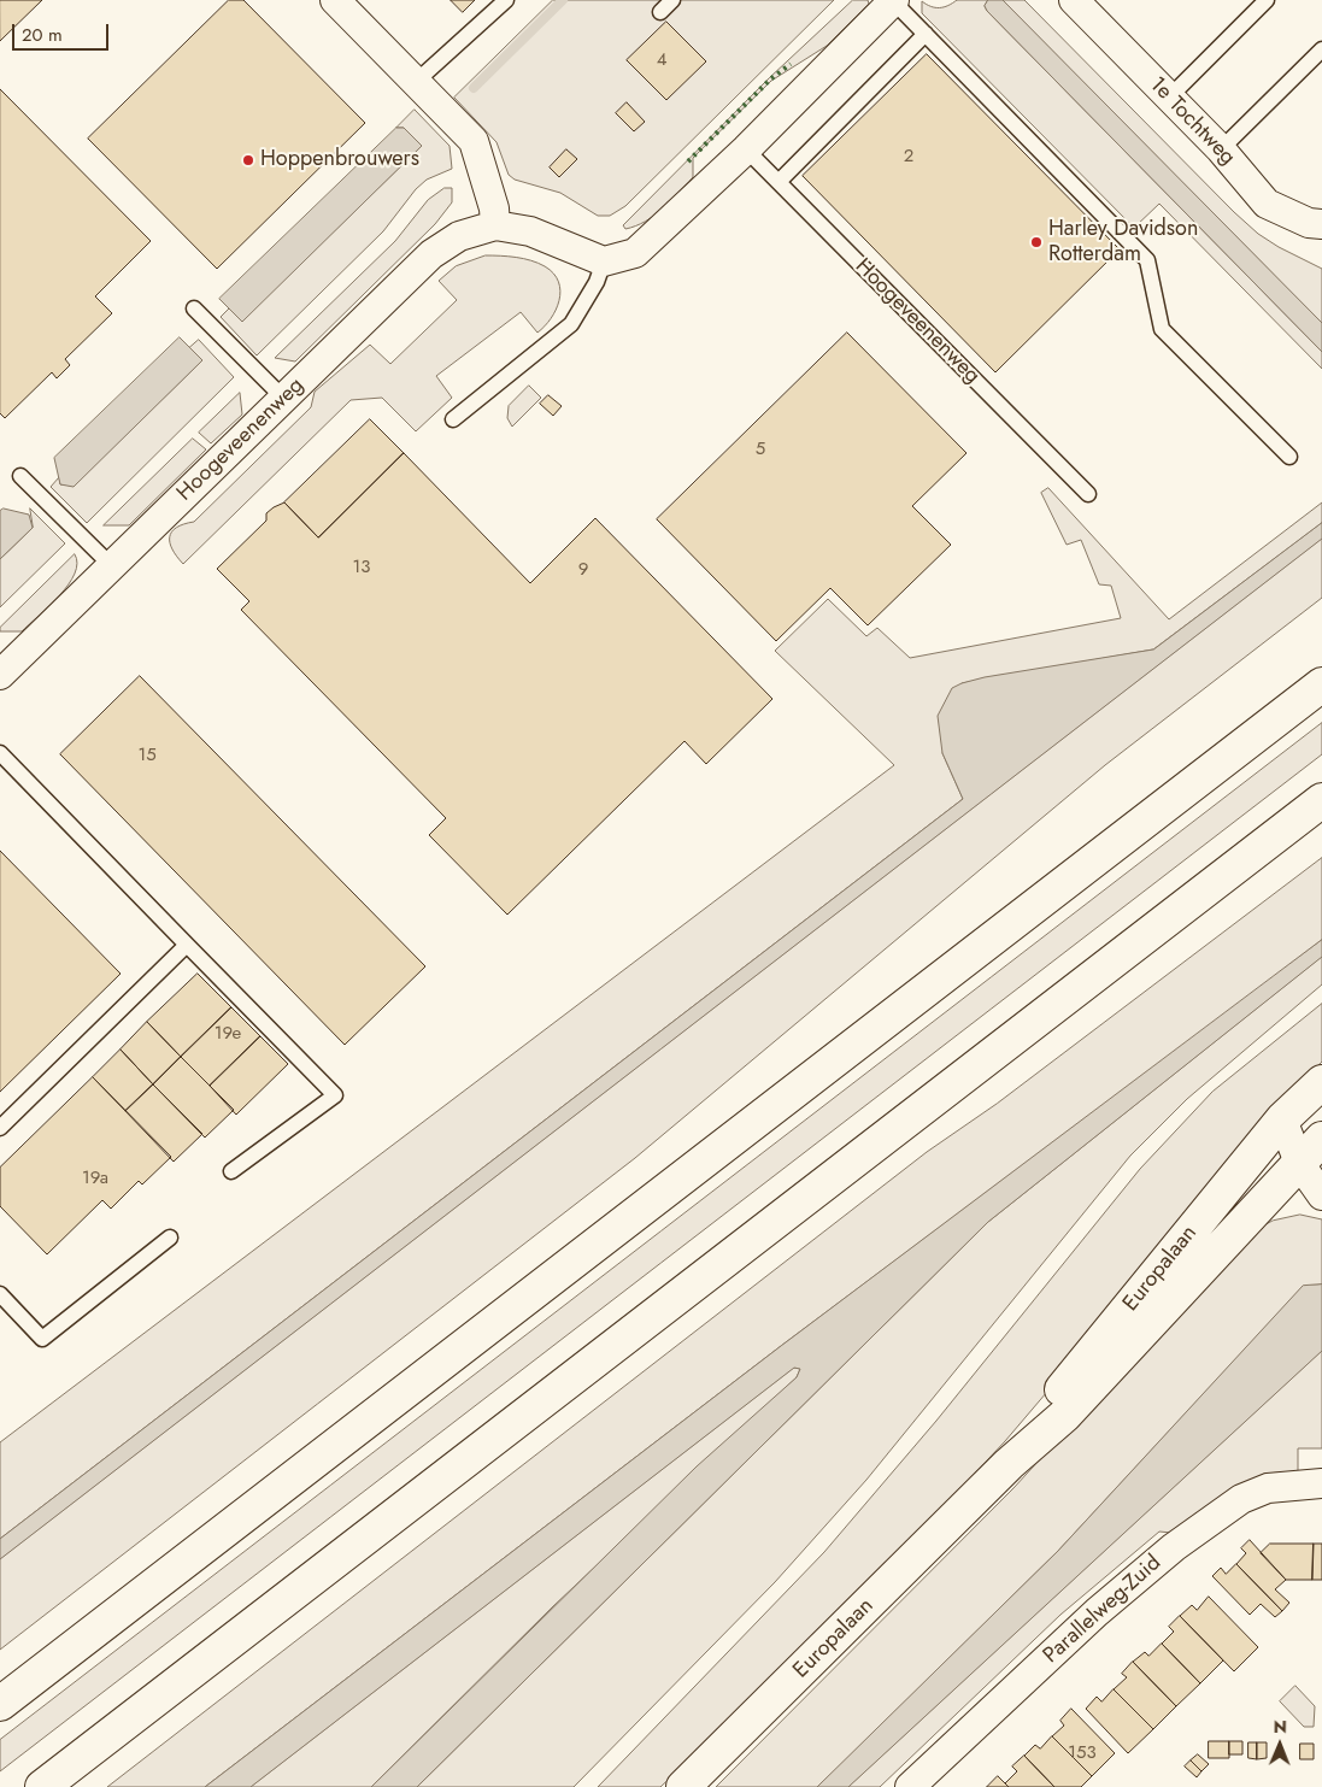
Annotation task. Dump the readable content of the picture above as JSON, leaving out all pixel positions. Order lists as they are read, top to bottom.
{
  "streets": {
    "main road": ["Europalaan"],
    "street": ["1e Tochtweg", "Hoogeveenenweg", "Parallelweg-Zuid"]
  },
  "places": ["Hoppenbrouwers", "Harley Davidson Rotterdam"],
  "house_numbers": [
    "4",
    "2",
    "5",
    "13",
    "9",
    "15",
    "19e",
    "19a",
    "153"
  ],
  "scale_bar": "20 m",
  "north": "top"
}
